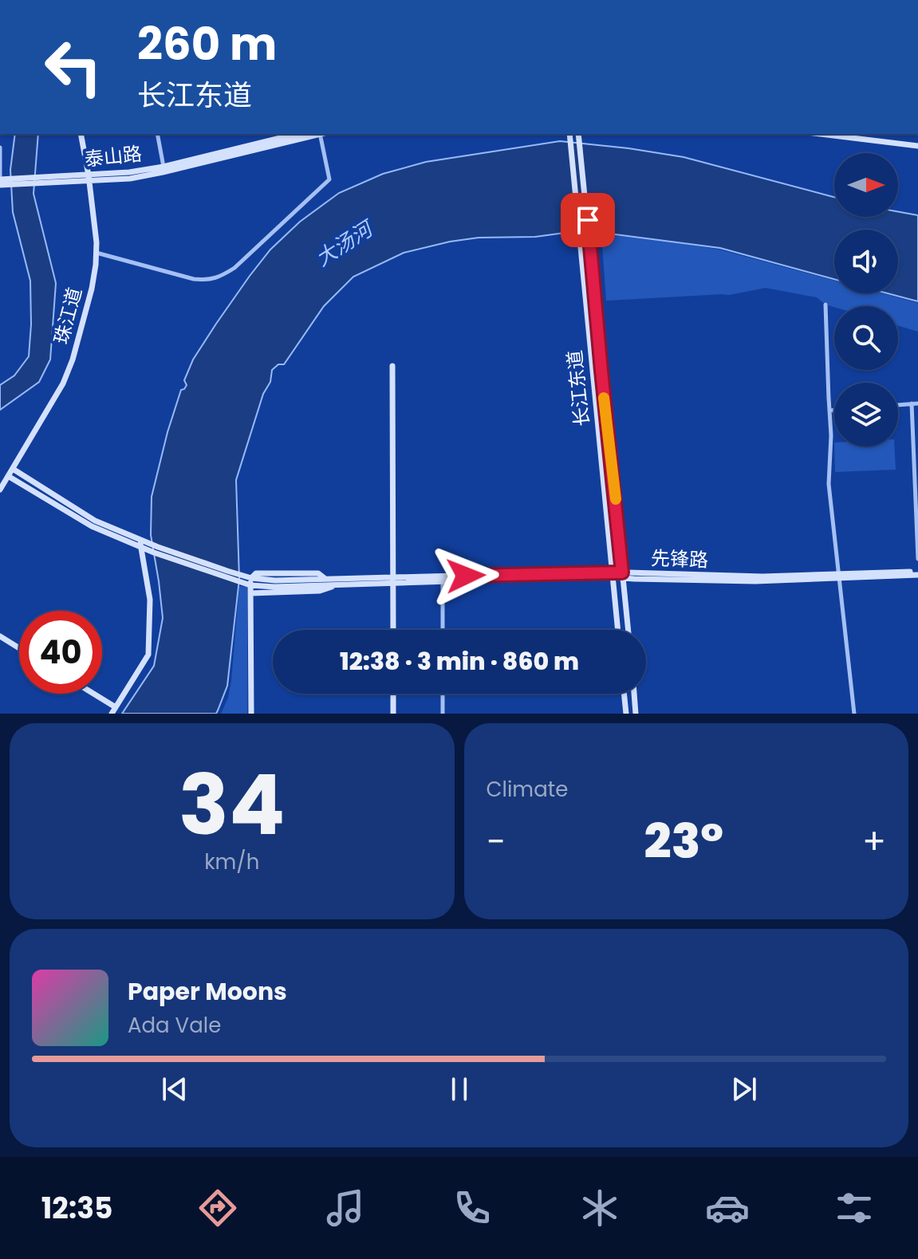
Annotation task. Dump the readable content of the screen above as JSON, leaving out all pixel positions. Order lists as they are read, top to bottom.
{
  "streets": {
    "street": [
      "泰山路",
      "珠江道",
      "长江东道",
      "先锋路"
    ]
  },
  "crossings": [
    ["泰山路", "珠江道"],
    ["长江东道", "先锋路"]
  ],
  "water": ["大汤河"],
  "north": "right",
  "page": {
    "turn": ["260 m", "长江东道"],
    "limit": "40",
    "trip": "12:38 · 3 min · 860 m",
    "tile": [
      ["34", "km/h"],
      "Climate"
    ],
    "heat": ["−", "23°", "+"],
    "song": ["Paper Moons", "Ada Vale"],
    "tabs": "12:35"
  }
}
